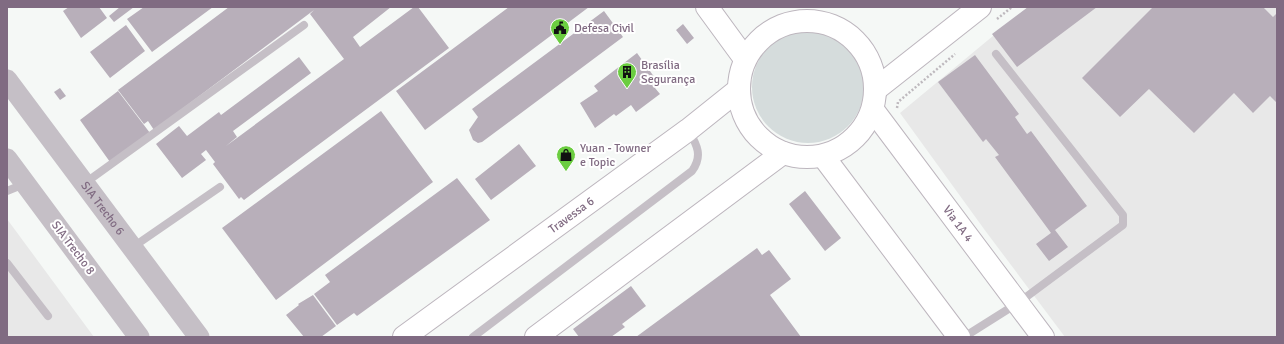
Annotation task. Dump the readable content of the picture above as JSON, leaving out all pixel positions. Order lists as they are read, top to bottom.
{
  "streets": {
    "main road": ["Travessa 6", "Via 1A 4"],
    "street": ["SIA Trecho 6", "SIA Trecho 8"]
  },
  "crossings": [
    ["Travessa 6", "Via 1A 4"]
  ],
  "places": {
    "public building": ["Defesa Civil"],
    "building": ["Brasília Segurança"],
    "shop": ["Yuan - Towner e Topic"]
  }
}
